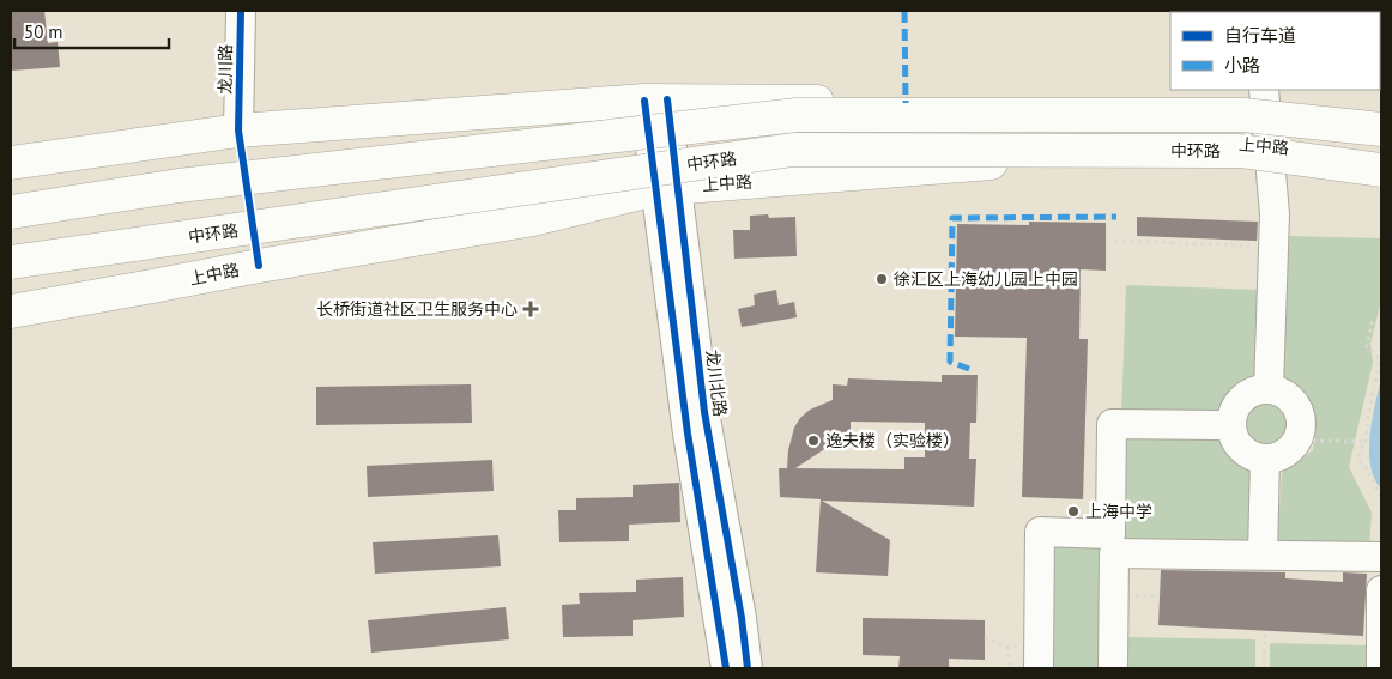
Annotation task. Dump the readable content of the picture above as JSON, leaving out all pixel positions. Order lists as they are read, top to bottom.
{
  "streets": {
    "main road": ["上中路", "中环路"],
    "street": ["龙川路", "龙川北路"]
  },
  "crossings": [
    ["上中路", "龙川北路"]
  ],
  "places": {
    "other": ["徐汇区上海幼儿园上中园", "逸夫楼（实验楼）", "上海中学"],
    "health": ["长桥街道社区卫生服务中心"]
  },
  "legend": ["自行车道", "小路"],
  "scale_bar": "50 m"
}
